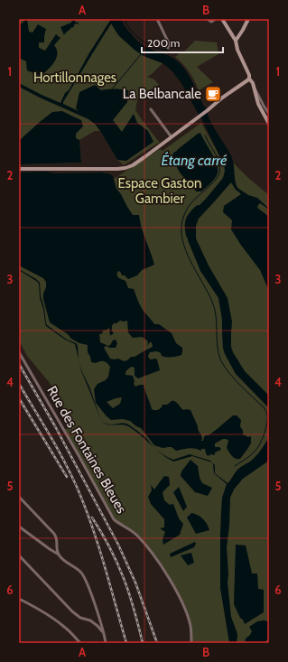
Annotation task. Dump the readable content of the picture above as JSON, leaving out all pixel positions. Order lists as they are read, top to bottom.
{
  "streets": {
    "street": ["Rue des Fontaines Bleues"]
  },
  "water": ["Étang carré"],
  "parks": ["Hortillonnages", "Espace Gaston Gambier"],
  "places": {
    "cafe": ["La Belbancale"]
  },
  "scale_bar": "200 m",
  "grid": {
    "columns": ["A", "B"],
    "rows": [
      "1",
      "2",
      "3",
      "4",
      "5",
      "6"
    ]
  }
}
